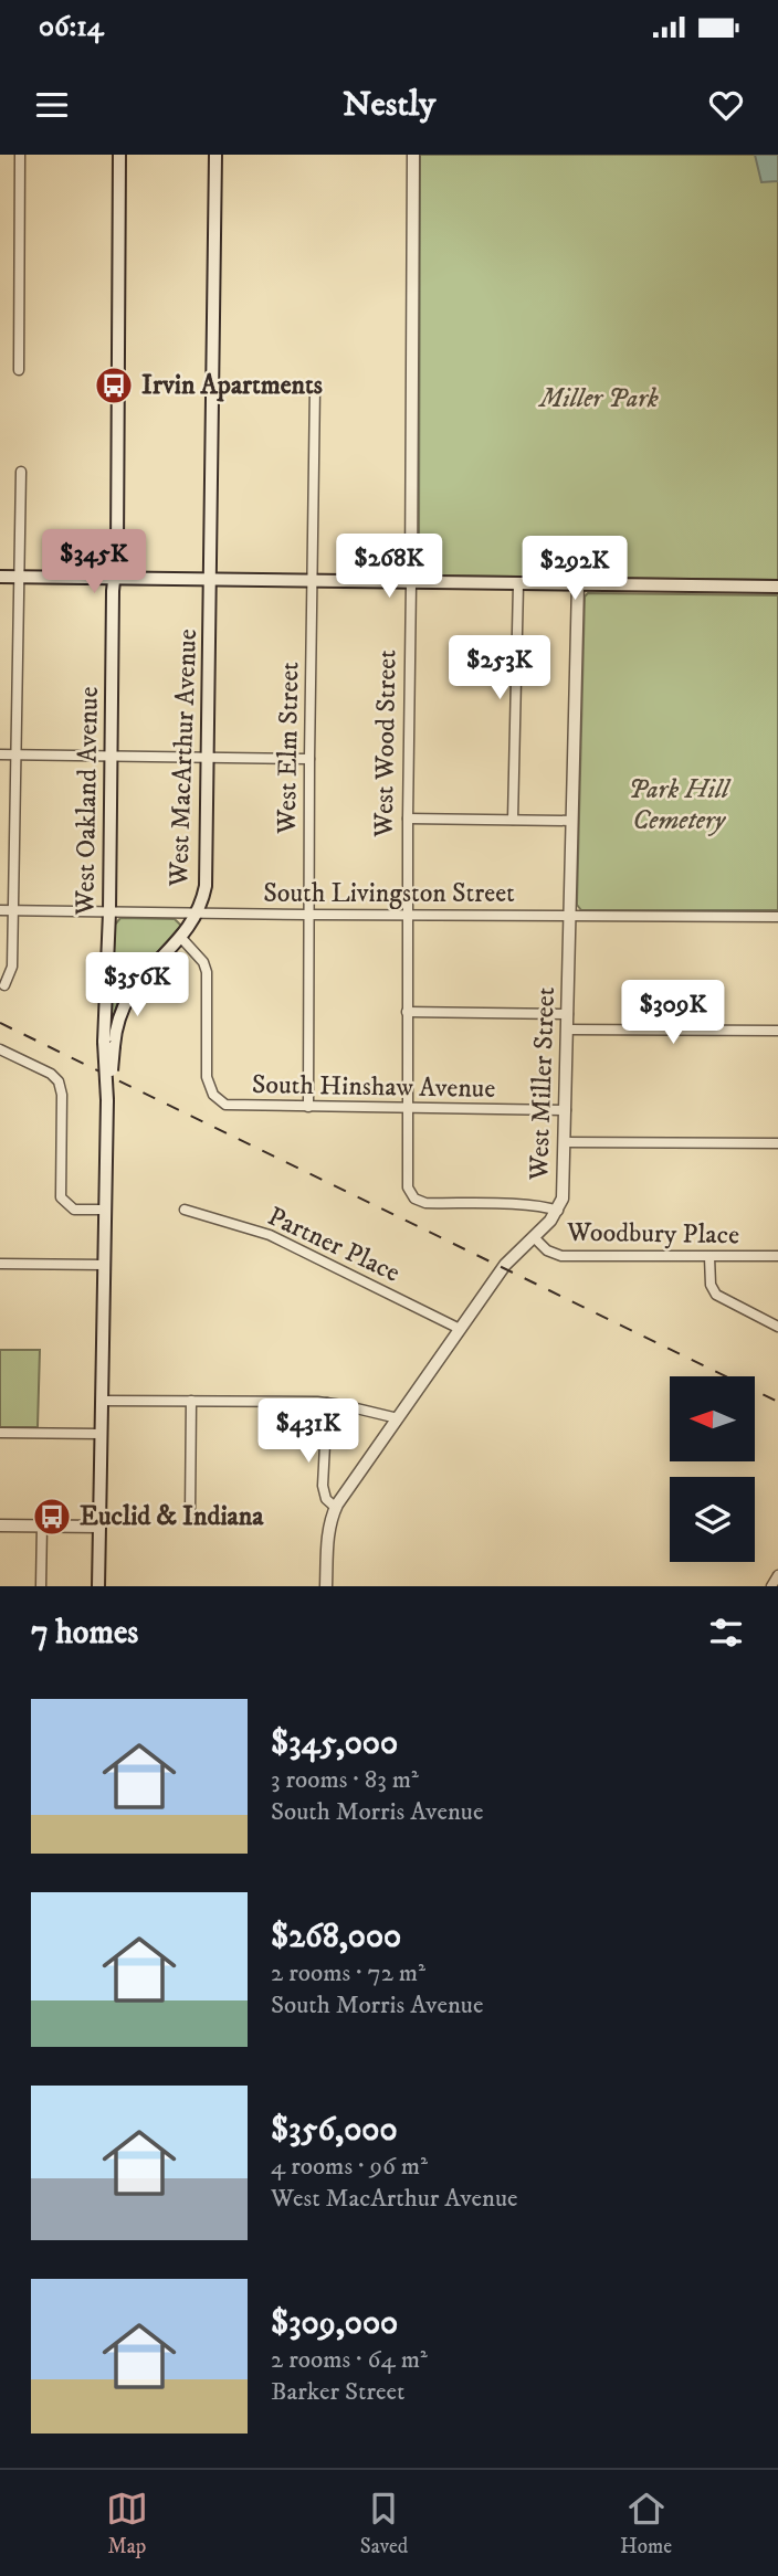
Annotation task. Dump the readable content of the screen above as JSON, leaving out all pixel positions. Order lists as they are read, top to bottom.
{
  "streets": {
    "main road": ["West MacArthur Avenue", "West Oakland Avenue"],
    "street": [
      "West Wood Street",
      "West Elm Street",
      "South Livingston Street",
      "West Miller Street",
      "South Hinshaw Avenue",
      "Woodbury Place",
      "Partner Place"
    ]
  },
  "crossings": [
    ["West Wood Street", "South Livingston Street"],
    ["West Wood Street", "West Miller Street"],
    ["West Wood Street", "South Hinshaw Avenue"],
    ["West Elm Street", "South Livingston Street"],
    ["West Elm Street", "South Hinshaw Avenue"],
    ["West MacArthur Avenue", "West Oakland Avenue"],
    ["West MacArthur Avenue", "South Livingston Street"],
    ["West MacArthur Avenue", "South Hinshaw Avenue"],
    ["West Oakland Avenue", "South Livingston Street"],
    ["South Livingston Street", "West Miller Street"],
    ["West Miller Street", "South Hinshaw Avenue"],
    ["West Miller Street", "Woodbury Place"],
    ["West Miller Street", "Partner Place"]
  ],
  "parks": ["Miller Park", "Park Hill Cemetery"],
  "places": {
    "bus stop": ["Irvin Apartments", "Euclid & Indiana"]
  },
  "north": "left",
  "page": {
    "status": "06:14",
    "header": "Nestly",
    "price": [
      "$345K",
      "$268K",
      "$292K",
      "$253K",
      "$356K",
      "$309K",
      "$431K"
    ],
    "heading": "7 homes",
    "list": [
      {
        "name": "$345,000",
        "note": "3 rooms · 83 m² · South Morris Avenue"
      },
      {
        "name": "$268,000",
        "note": "2 rooms · 72 m² · South Morris Avenue"
      },
      {
        "name": "$356,000",
        "note": "4 rooms · 96 m² · West MacArthur Avenue"
      },
      {
        "name": "$309,000",
        "note": "2 rooms · 64 m² · Barker Street"
      }
    ],
    "tabs": ["Map", "Saved", "Home"]
  }
}
